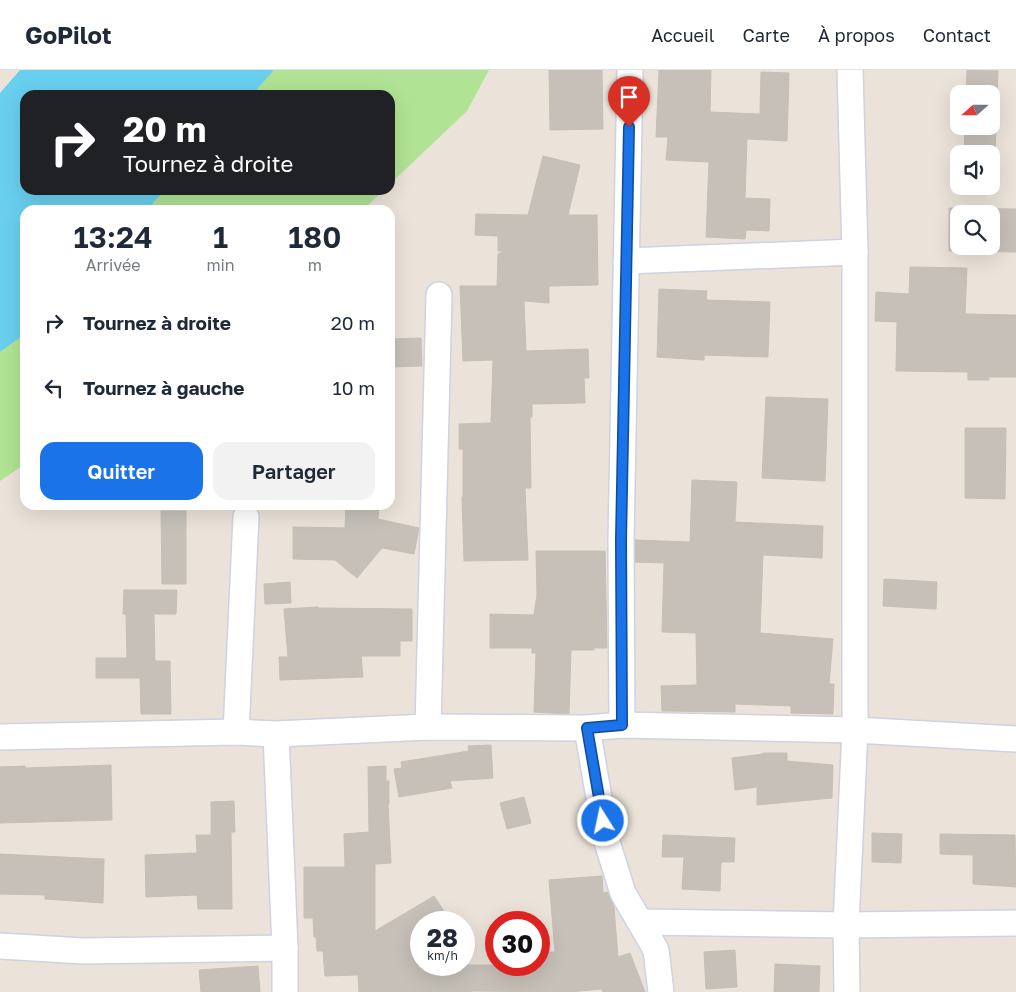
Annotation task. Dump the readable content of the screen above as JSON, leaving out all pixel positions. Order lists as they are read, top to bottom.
{
  "north": "left",
  "page": {
    "header": "GoPilot",
    "nav": [
      "Accueil",
      "Carte",
      "À propos",
      "Contact"
    ],
    "turn": ["20 m", "Tournez à droite"],
    "eta": [
      "13:24",
      "Arrivée",
      "1",
      "min",
      "180",
      "m"
    ],
    "list": [
      {
        "name": "Tournez à droite",
        "value": "20 m"
      },
      {
        "name": "Tournez à gauche",
        "value": "10 m"
      }
    ],
    "buttons": ["Quitter", "Partager"],
    "speed": "28 km/h",
    "limit": "30"
  }
}
